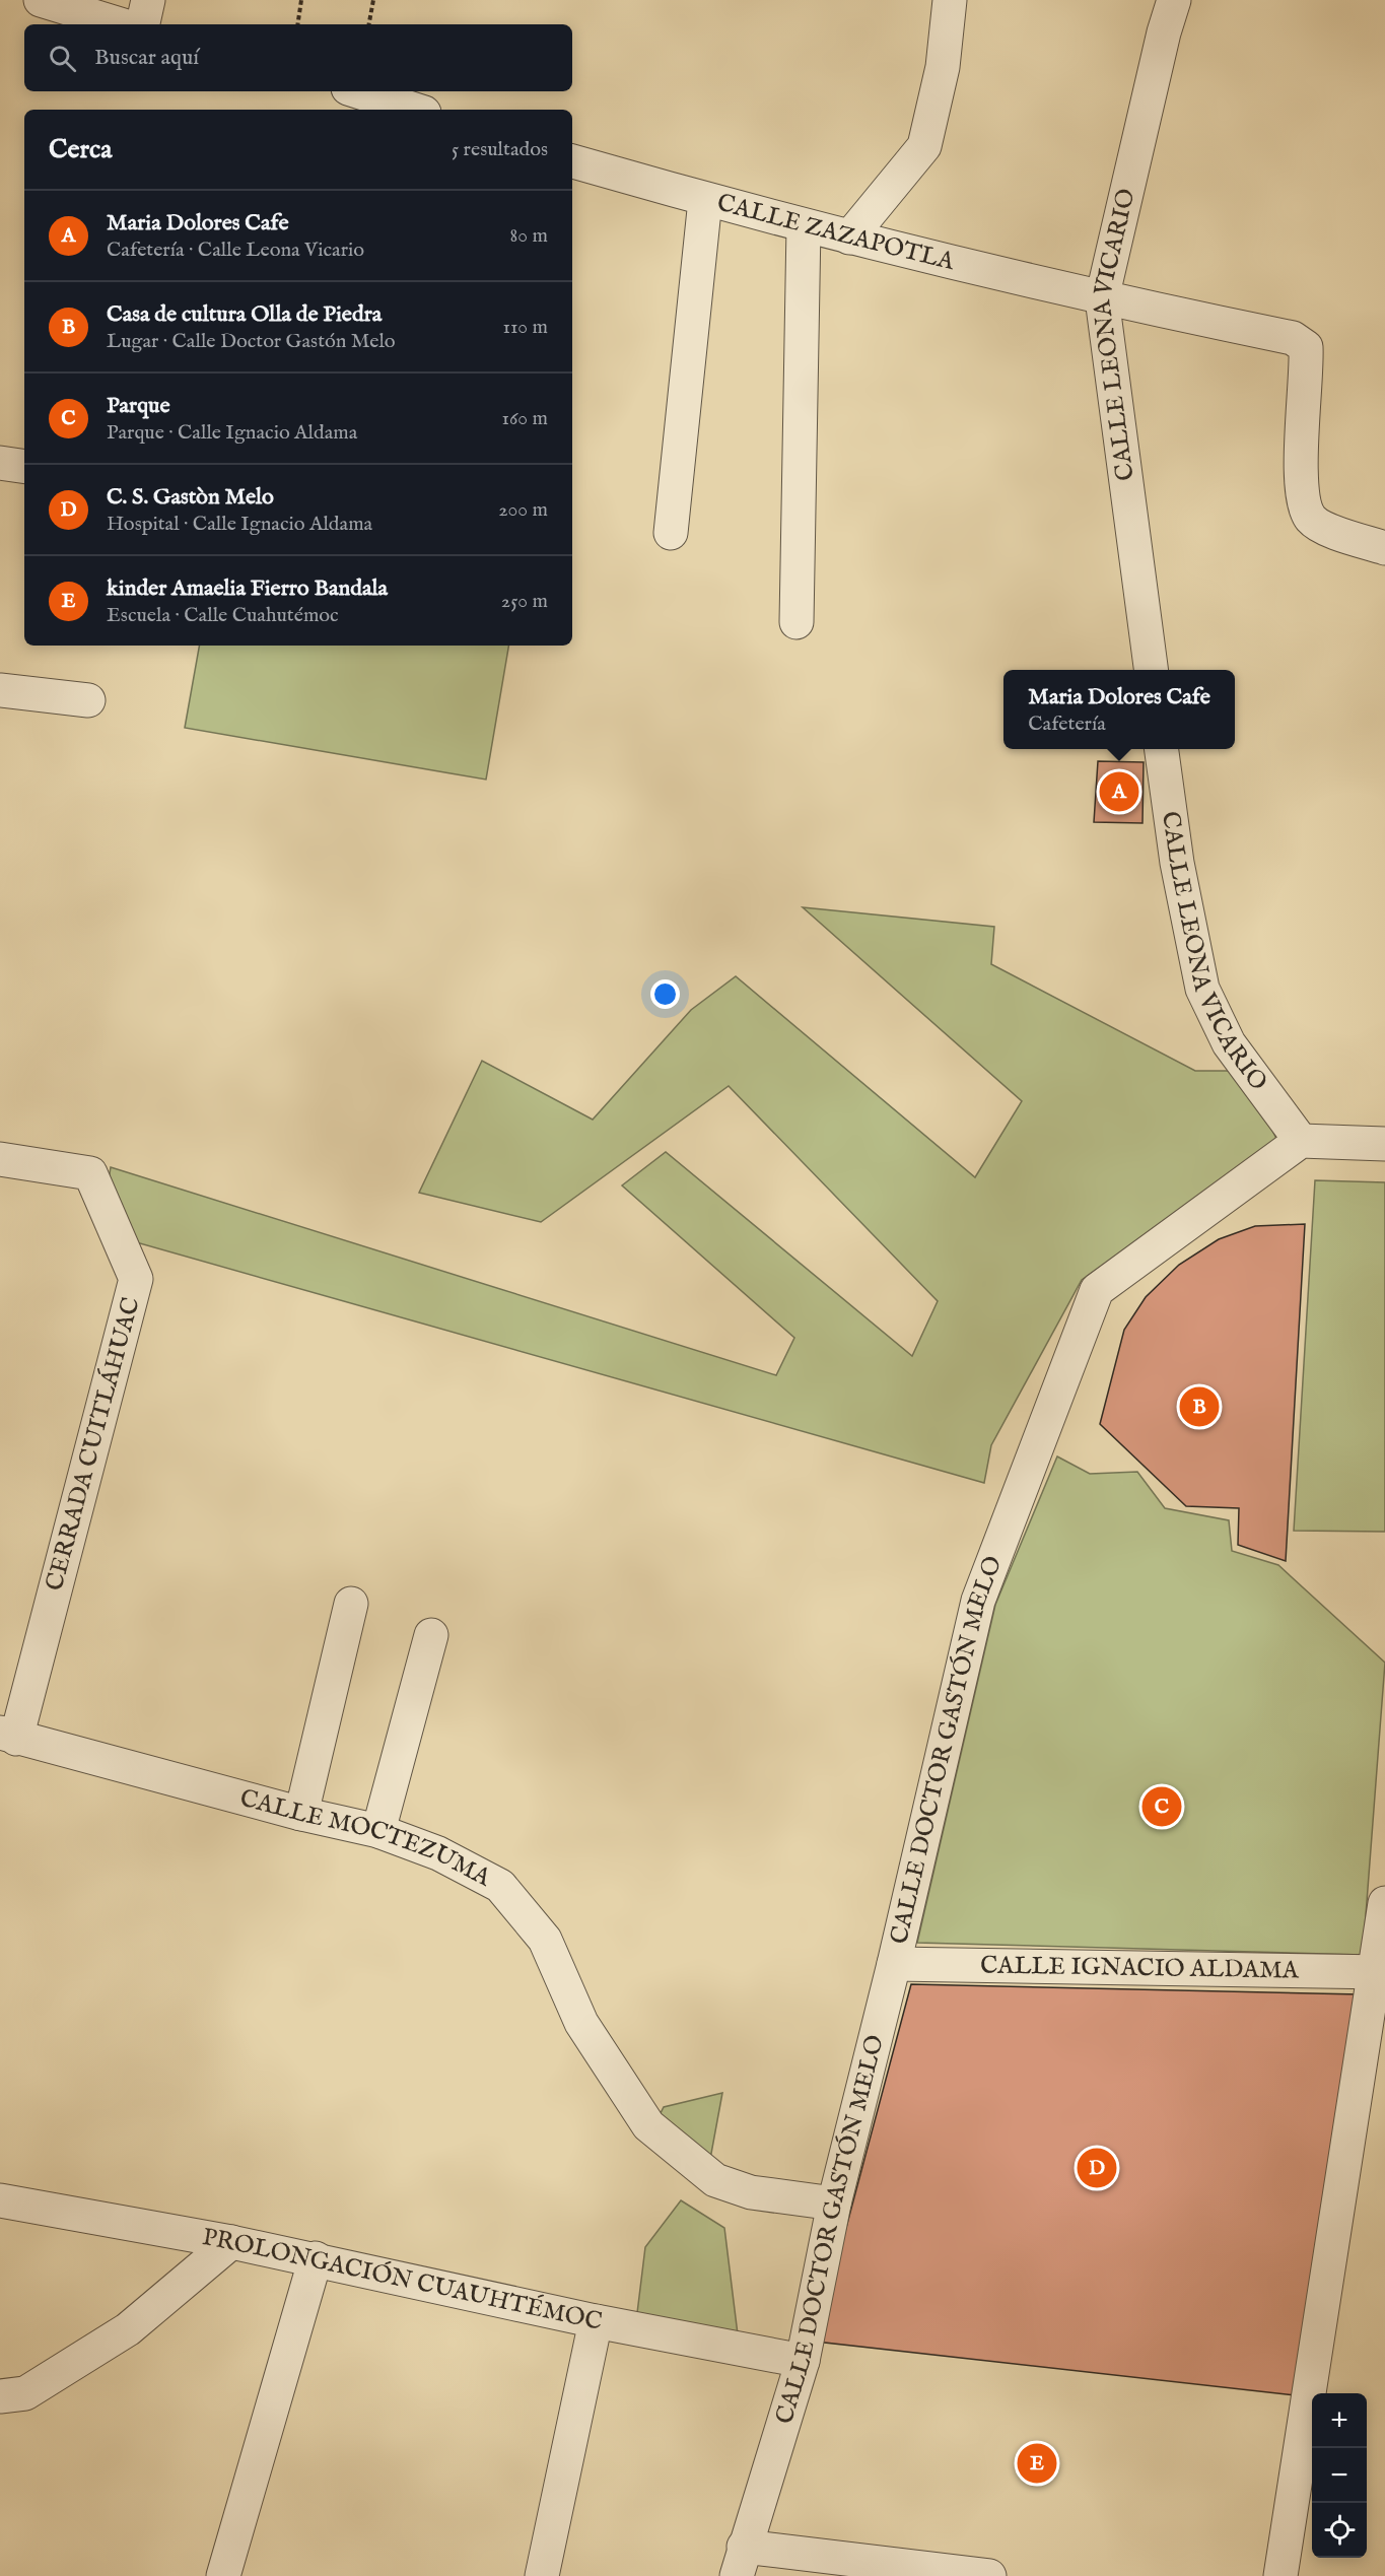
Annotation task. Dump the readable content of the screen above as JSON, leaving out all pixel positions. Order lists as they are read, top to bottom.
{
  "streets": {
    "street": [
      "CALLE ZAZAPOTLA",
      "CALLE LEONA VICARIO",
      "CERRADA CUITLÁHUAC",
      "CALLE DOCTOR GASTÓN MELO",
      "CALLE MOCTEZUMA",
      "CALLE IGNACIO ALDAMA",
      "PROLONGACIÓN CUAUHTÉMOC"
    ]
  },
  "crossings": [
    ["CALLE ZAZAPOTLA", "CALLE LEONA VICARIO"],
    ["CALLE LEONA VICARIO", "CALLE DOCTOR GASTÓN MELO"],
    ["CERRADA CUITLÁHUAC", "CALLE MOCTEZUMA"],
    ["CALLE DOCTOR GASTÓN MELO", "CALLE MOCTEZUMA"],
    ["CALLE DOCTOR GASTÓN MELO", "CALLE IGNACIO ALDAMA"],
    ["CALLE DOCTOR GASTÓN MELO", "PROLONGACIÓN CUAUHTÉMOC"]
  ],
  "page": {
    "search": "Buscar aquí",
    "heading": ["Cerca", "5 resultados"],
    "list": [
      {
        "mark": "A",
        "name": "Maria Dolores Cafe",
        "note": "Cafetería · Calle Leona Vicario",
        "value": "80 m"
      },
      {
        "mark": "B",
        "name": "Casa de cultura Olla de Piedra",
        "note": "Lugar · Calle Doctor Gastón Melo",
        "value": "110 m"
      },
      {
        "mark": "C",
        "name": "Parque",
        "note": "Parque · Calle Ignacio Aldama",
        "value": "160 m"
      },
      {
        "mark": "D",
        "name": "C. S. Gastòn Melo",
        "note": "Hospital · Calle Ignacio Aldama",
        "value": "200 m"
      },
      {
        "mark": "E",
        "name": "kinder Amaelia Fierro Bandala",
        "note": "Escuela · Calle Cuahutémoc",
        "value": "250 m"
      }
    ],
    "popup": ["Maria Dolores Cafe", "Cafetería"],
    "pins": [
      "A",
      "B",
      "C",
      "D",
      "E"
    ],
    "map_buttons": ["+", "−"]
  }
}
